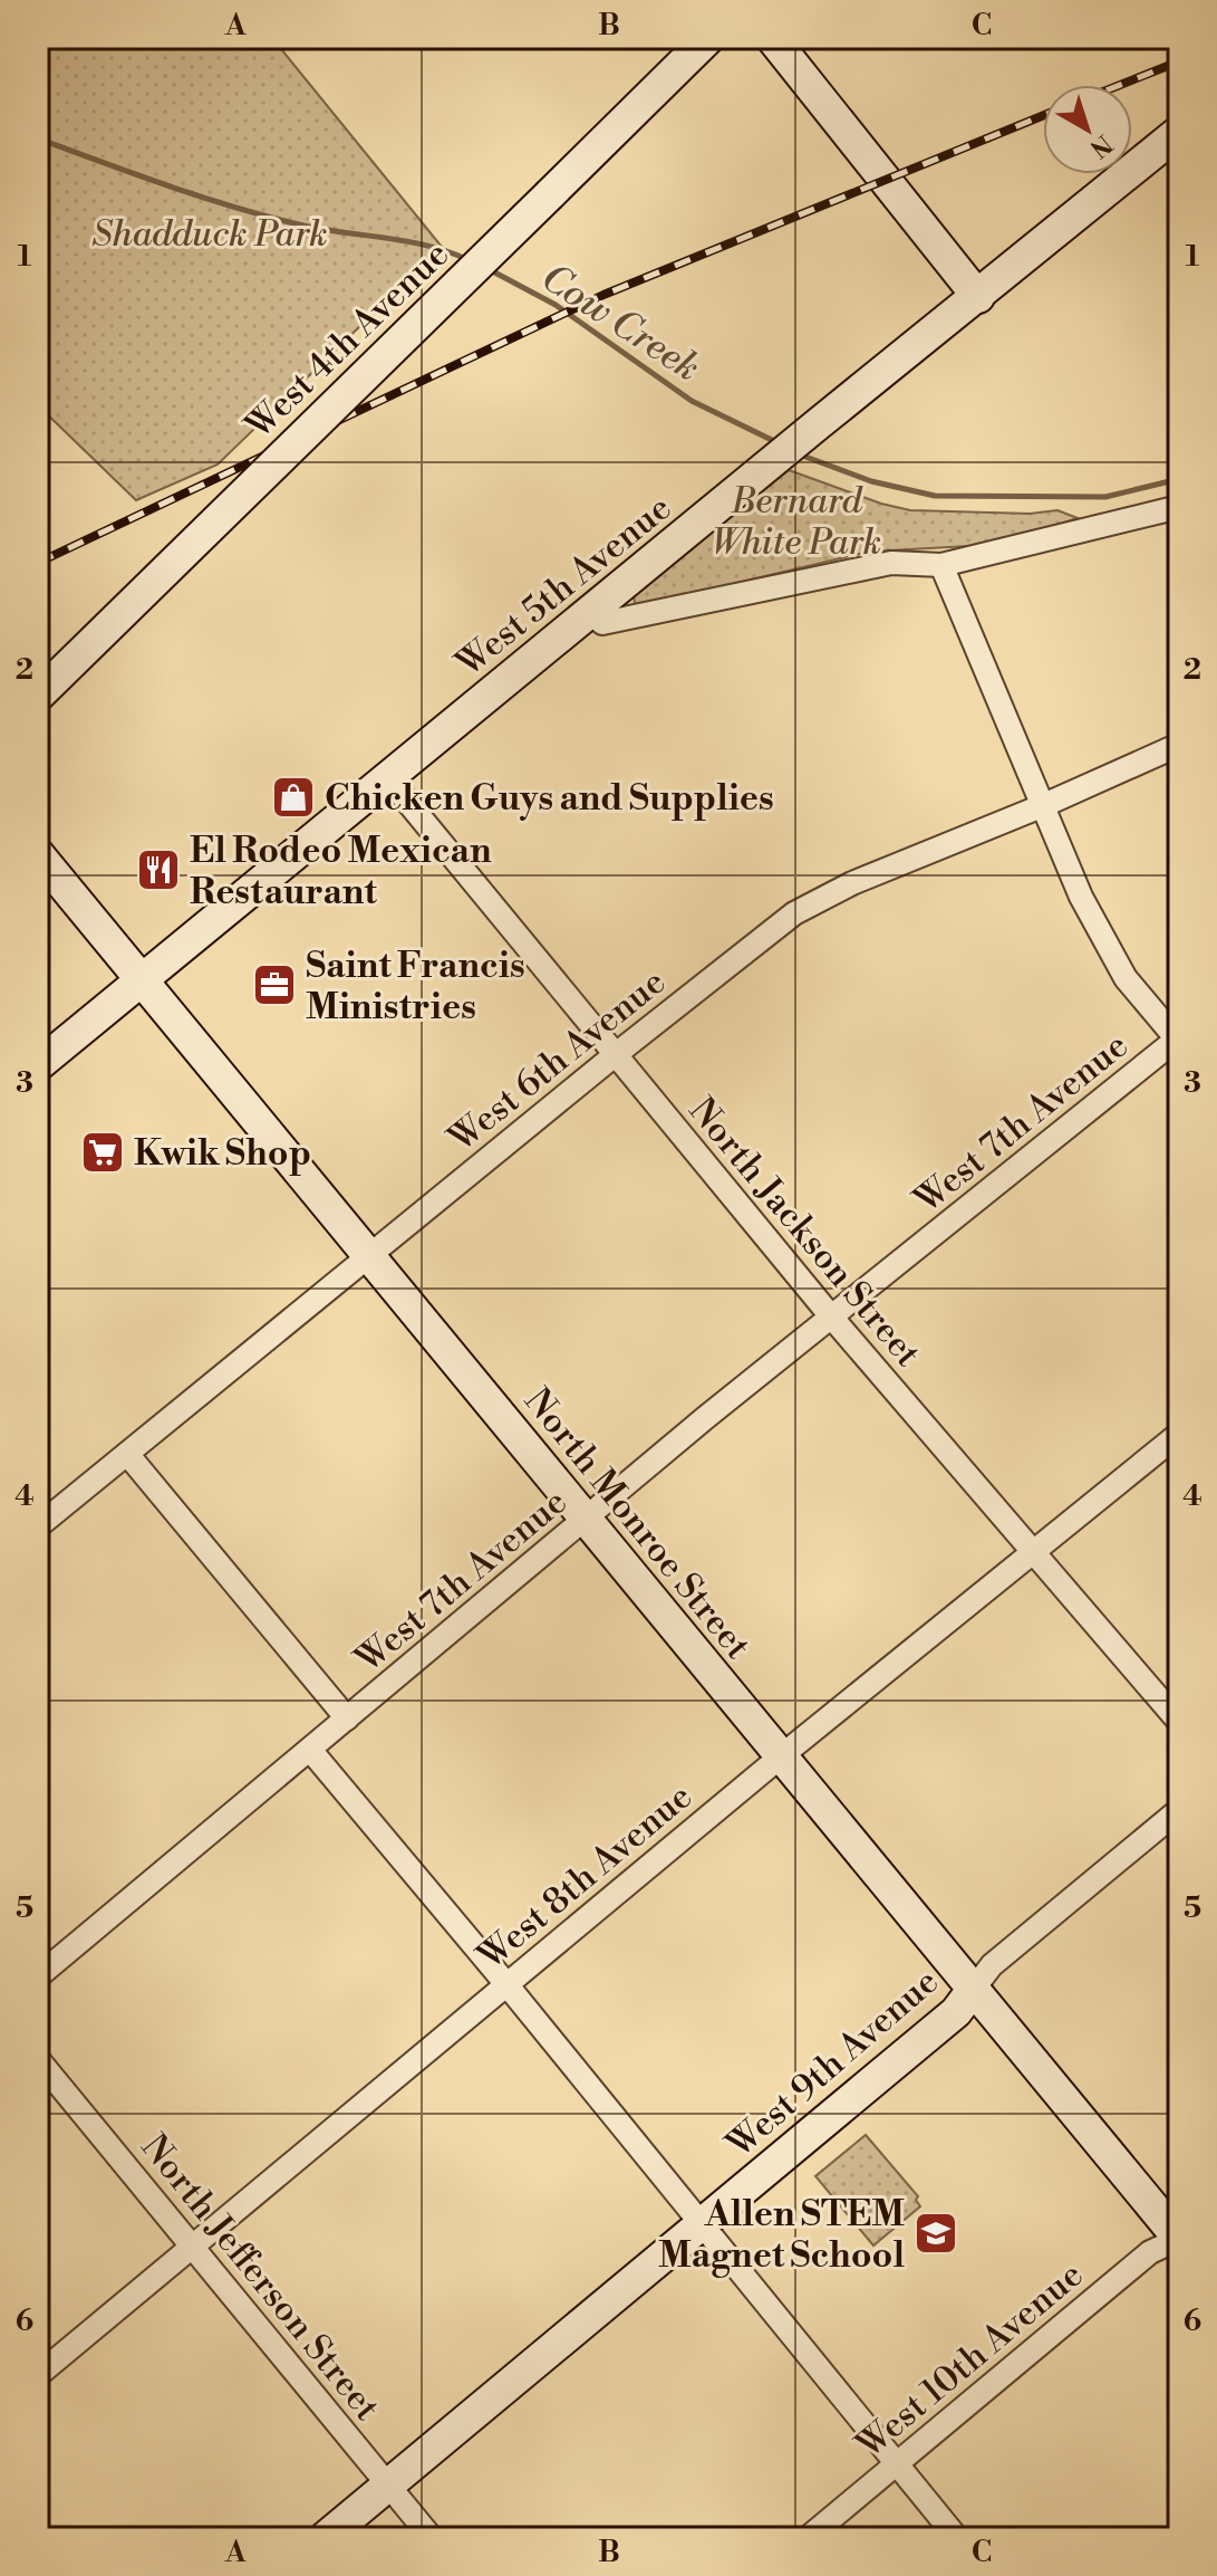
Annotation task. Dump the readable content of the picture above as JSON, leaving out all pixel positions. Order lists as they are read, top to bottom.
{
  "streets": {
    "street": [
      "West 4th Avenue",
      "West 5th Avenue",
      "West 6th Avenue",
      "West 7th Avenue",
      "North Jackson Street",
      "North Monroe Street",
      "West 8th Avenue",
      "West 9th Avenue",
      "North Jefferson Street",
      "West 10th Avenue"
    ]
  },
  "crossings": [
    ["West 5th Avenue", "North Jackson Street"],
    ["West 5th Avenue", "North Monroe Street"],
    ["West 6th Avenue", "North Jackson Street"],
    ["West 6th Avenue", "North Monroe Street"],
    ["West 7th Avenue", "North Jackson Street"],
    ["West 7th Avenue", "North Monroe Street"],
    ["North Jackson Street", "West 8th Avenue"],
    ["North Monroe Street", "West 8th Avenue"],
    ["North Monroe Street", "West 9th Avenue"],
    ["North Monroe Street", "West 10th Avenue"],
    ["West 8th Avenue", "North Jefferson Street"],
    ["West 9th Avenue", "North Jefferson Street"]
  ],
  "water": ["Cow Creek"],
  "parks": ["Shadduck Park", "Bernard White Park"],
  "places": {
    "shop": ["Chicken Guys and Supplies"],
    "restaurant": ["El Rodeo Mexican Restaurant"],
    "office": ["Saint Francis Ministries"],
    "supermarket": ["Kwik Shop"],
    "school or university": ["Allen STEM Magnet School"]
  },
  "north": "bottom right",
  "grid": {
    "columns": ["A", "B", "C"],
    "rows": [
      "1",
      "2",
      "3",
      "4",
      "5",
      "6"
    ]
  }
}
